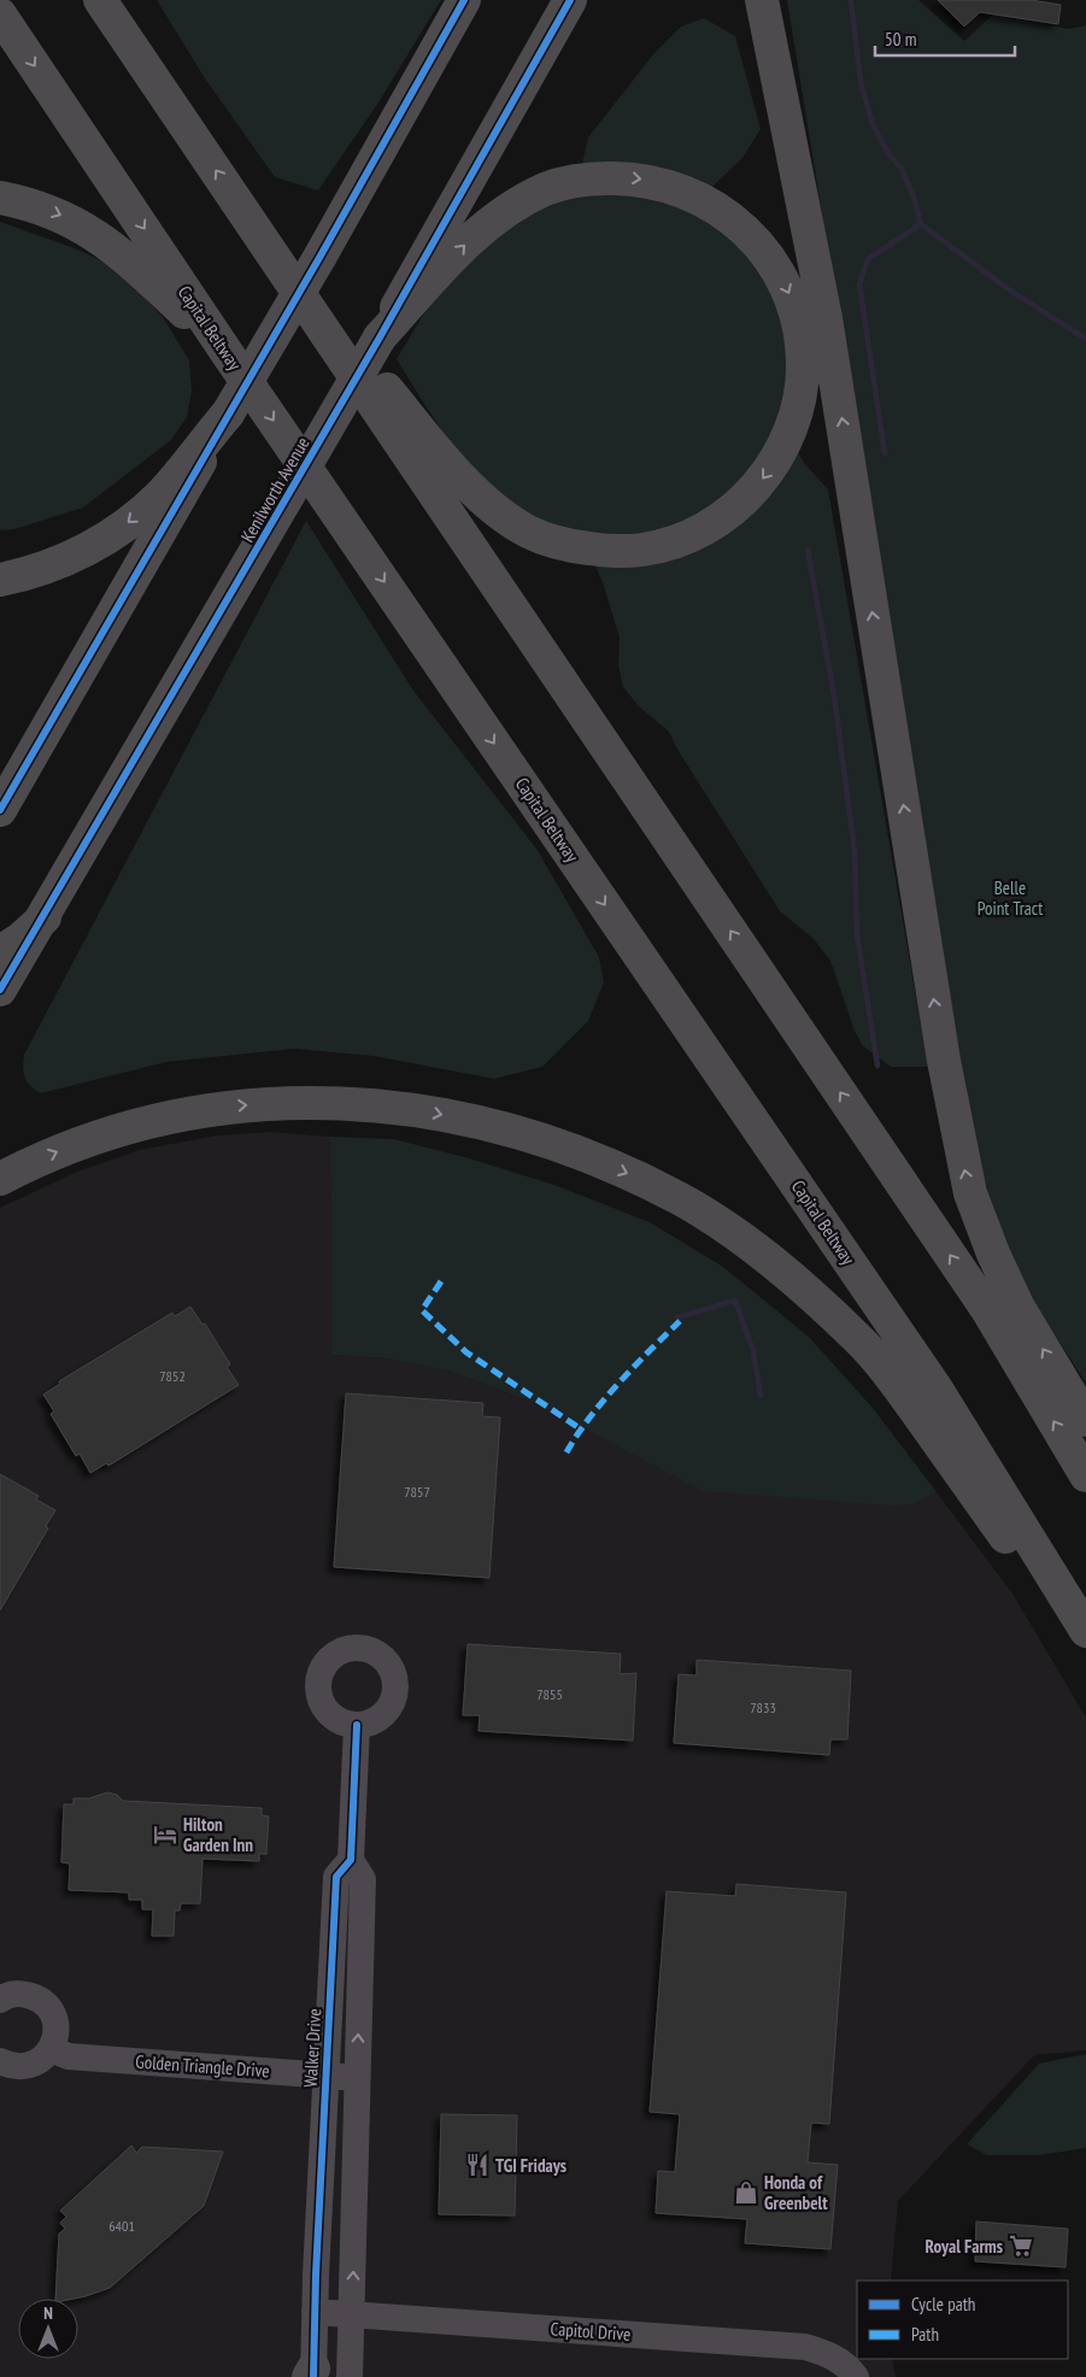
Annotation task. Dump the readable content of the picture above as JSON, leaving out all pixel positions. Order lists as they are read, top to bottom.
{
  "streets": {
    "highway": ["Capital Beltway"],
    "main road": ["Kenilworth Avenue"],
    "street": ["Walker Drive", "Golden Triangle Drive", "Capitol Drive"]
  },
  "crossings": [
    ["Walker Drive", "Golden Triangle Drive"],
    ["Walker Drive", "Capitol Drive"]
  ],
  "parks": ["Belle Point Tract"],
  "places": {
    "hotel": ["Hilton Garden Inn"],
    "restaurant": ["TGI Fridays"],
    "shop": ["Honda of Greenbelt"],
    "supermarket": ["Royal Farms"]
  },
  "house_numbers": [
    "7852",
    "7857",
    "7855",
    "7833",
    "6401"
  ],
  "legend": ["Cycle path", "Path"],
  "scale_bar": "50 m",
  "north": "top"
}
